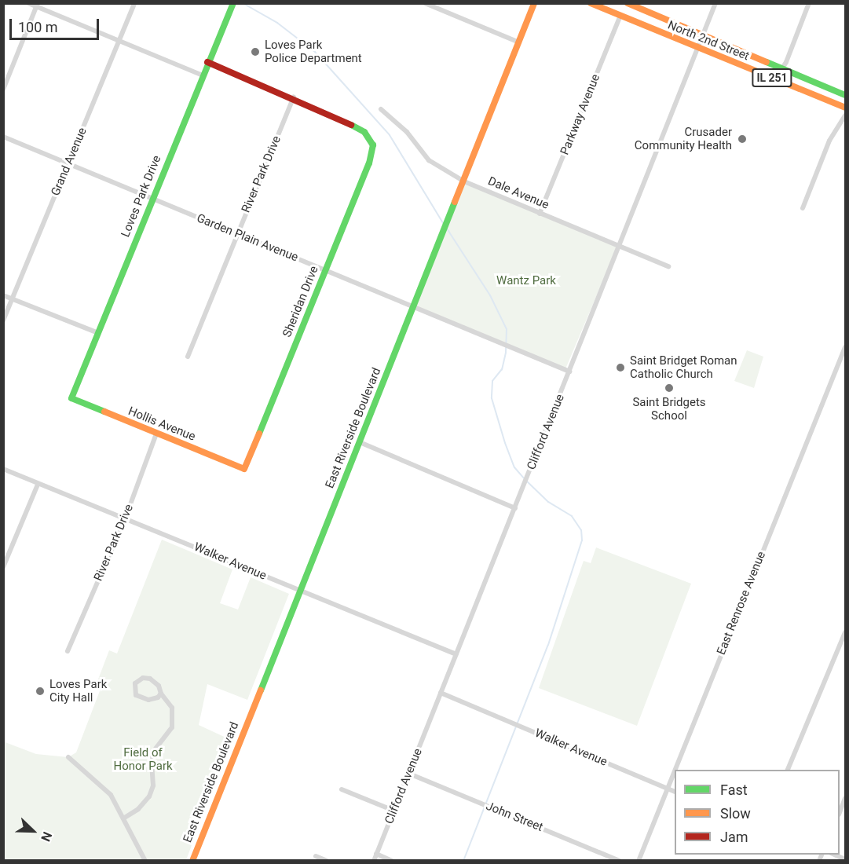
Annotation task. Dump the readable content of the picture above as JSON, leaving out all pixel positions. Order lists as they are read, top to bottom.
{
  "streets": {
    "main road": [
      "North 2nd Street",
      "IL 251",
      "Loves Park Drive",
      "Sheridan Drive",
      "Hollis Avenue",
      "East Riverside Boulevard"
    ],
    "street": [
      "Parkway Avenue",
      "Grand Avenue",
      "River Park Drive",
      "Dale Avenue",
      "Garden Plain Avenue",
      "Clifford Avenue",
      "Walker Avenue",
      "East Renrose Avenue",
      "John Street"
    ]
  },
  "crossings": [
    ["North 2nd Street", "Parkway Avenue"],
    ["North 2nd Street", "Clifford Avenue"],
    ["Parkway Avenue", "Dale Avenue"],
    ["Grand Avenue", "Garden Plain Avenue"],
    ["River Park Drive", "Garden Plain Avenue"],
    ["River Park Drive", "Sheridan Drive"],
    ["River Park Drive", "Hollis Avenue"],
    ["River Park Drive", "Walker Avenue"],
    ["Dale Avenue", "East Riverside Boulevard"],
    ["Dale Avenue", "Clifford Avenue"],
    ["Loves Park Drive", "Garden Plain Avenue"],
    ["Loves Park Drive", "Hollis Avenue"],
    ["Garden Plain Avenue", "Sheridan Drive"],
    ["Garden Plain Avenue", "East Riverside Boulevard"],
    ["Garden Plain Avenue", "Clifford Avenue"],
    ["Sheridan Drive", "Hollis Avenue"],
    ["East Riverside Boulevard", "Walker Avenue"],
    ["Clifford Avenue", "Walker Avenue"],
    ["Clifford Avenue", "John Street"],
    ["Walker Avenue", "East Renrose Avenue"]
  ],
  "parks": ["Wantz Park", "Field of Honor Park"],
  "places": [
    "Loves Park Police Department",
    "Crusader Community Health",
    "Saint Bridget Roman Catholic Church",
    "Saint Bridgets School",
    "Loves Park City Hall"
  ],
  "legend": ["Fast", "Slow", "Jam"],
  "scale_bar": "100 m",
  "north": "bottom right"
}
